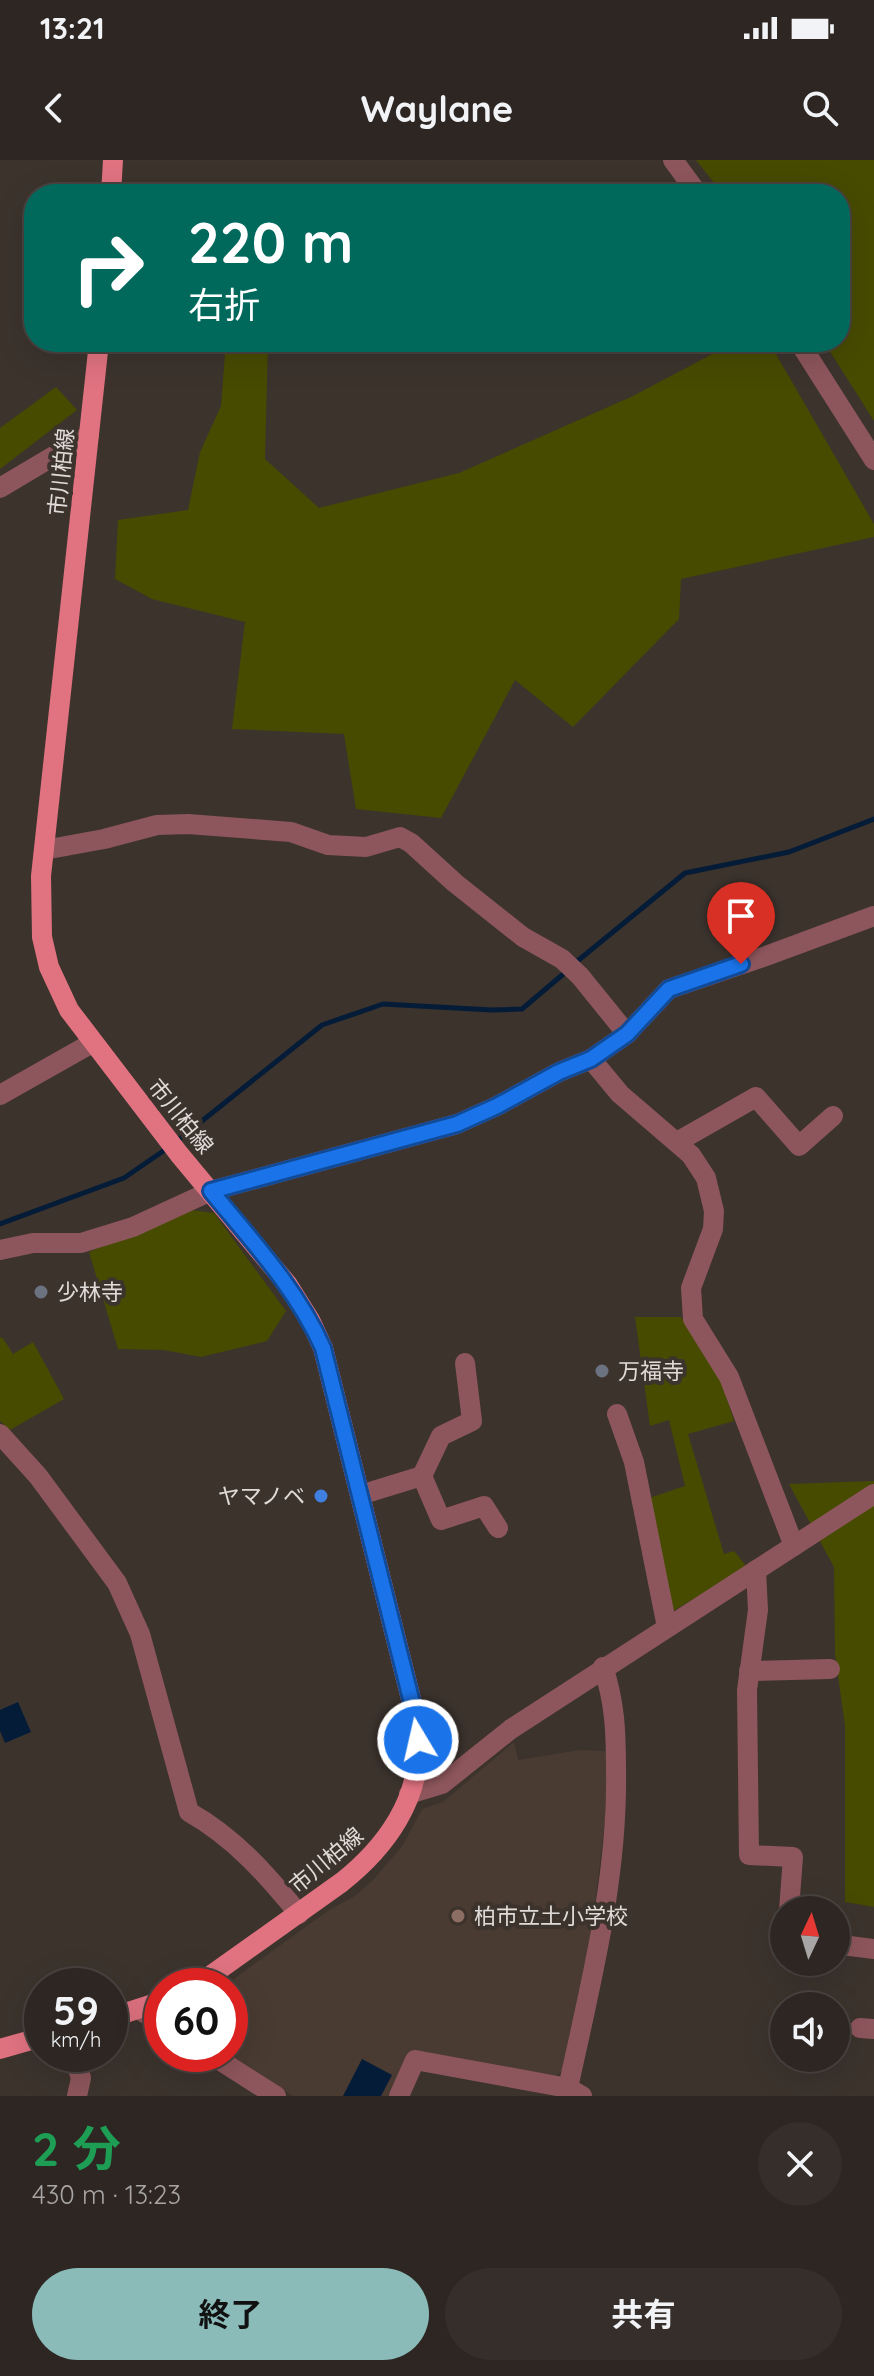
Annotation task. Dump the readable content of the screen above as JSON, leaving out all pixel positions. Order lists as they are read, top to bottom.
{
  "streets": {
    "main road": ["市川柏線"]
  },
  "places": [
    "少林寺",
    "万福寺",
    "ヤマノベ",
    "柏市立土小学校"
  ],
  "north": "top",
  "page": {
    "status": "13:21",
    "header": "Waylane",
    "turn": ["220 m", "右折"],
    "speed": "59 km/h",
    "limit": "60",
    "heading": ["2 分", "430 m · 13:23"],
    "buttons": ["終了", "共有"]
  }
}
